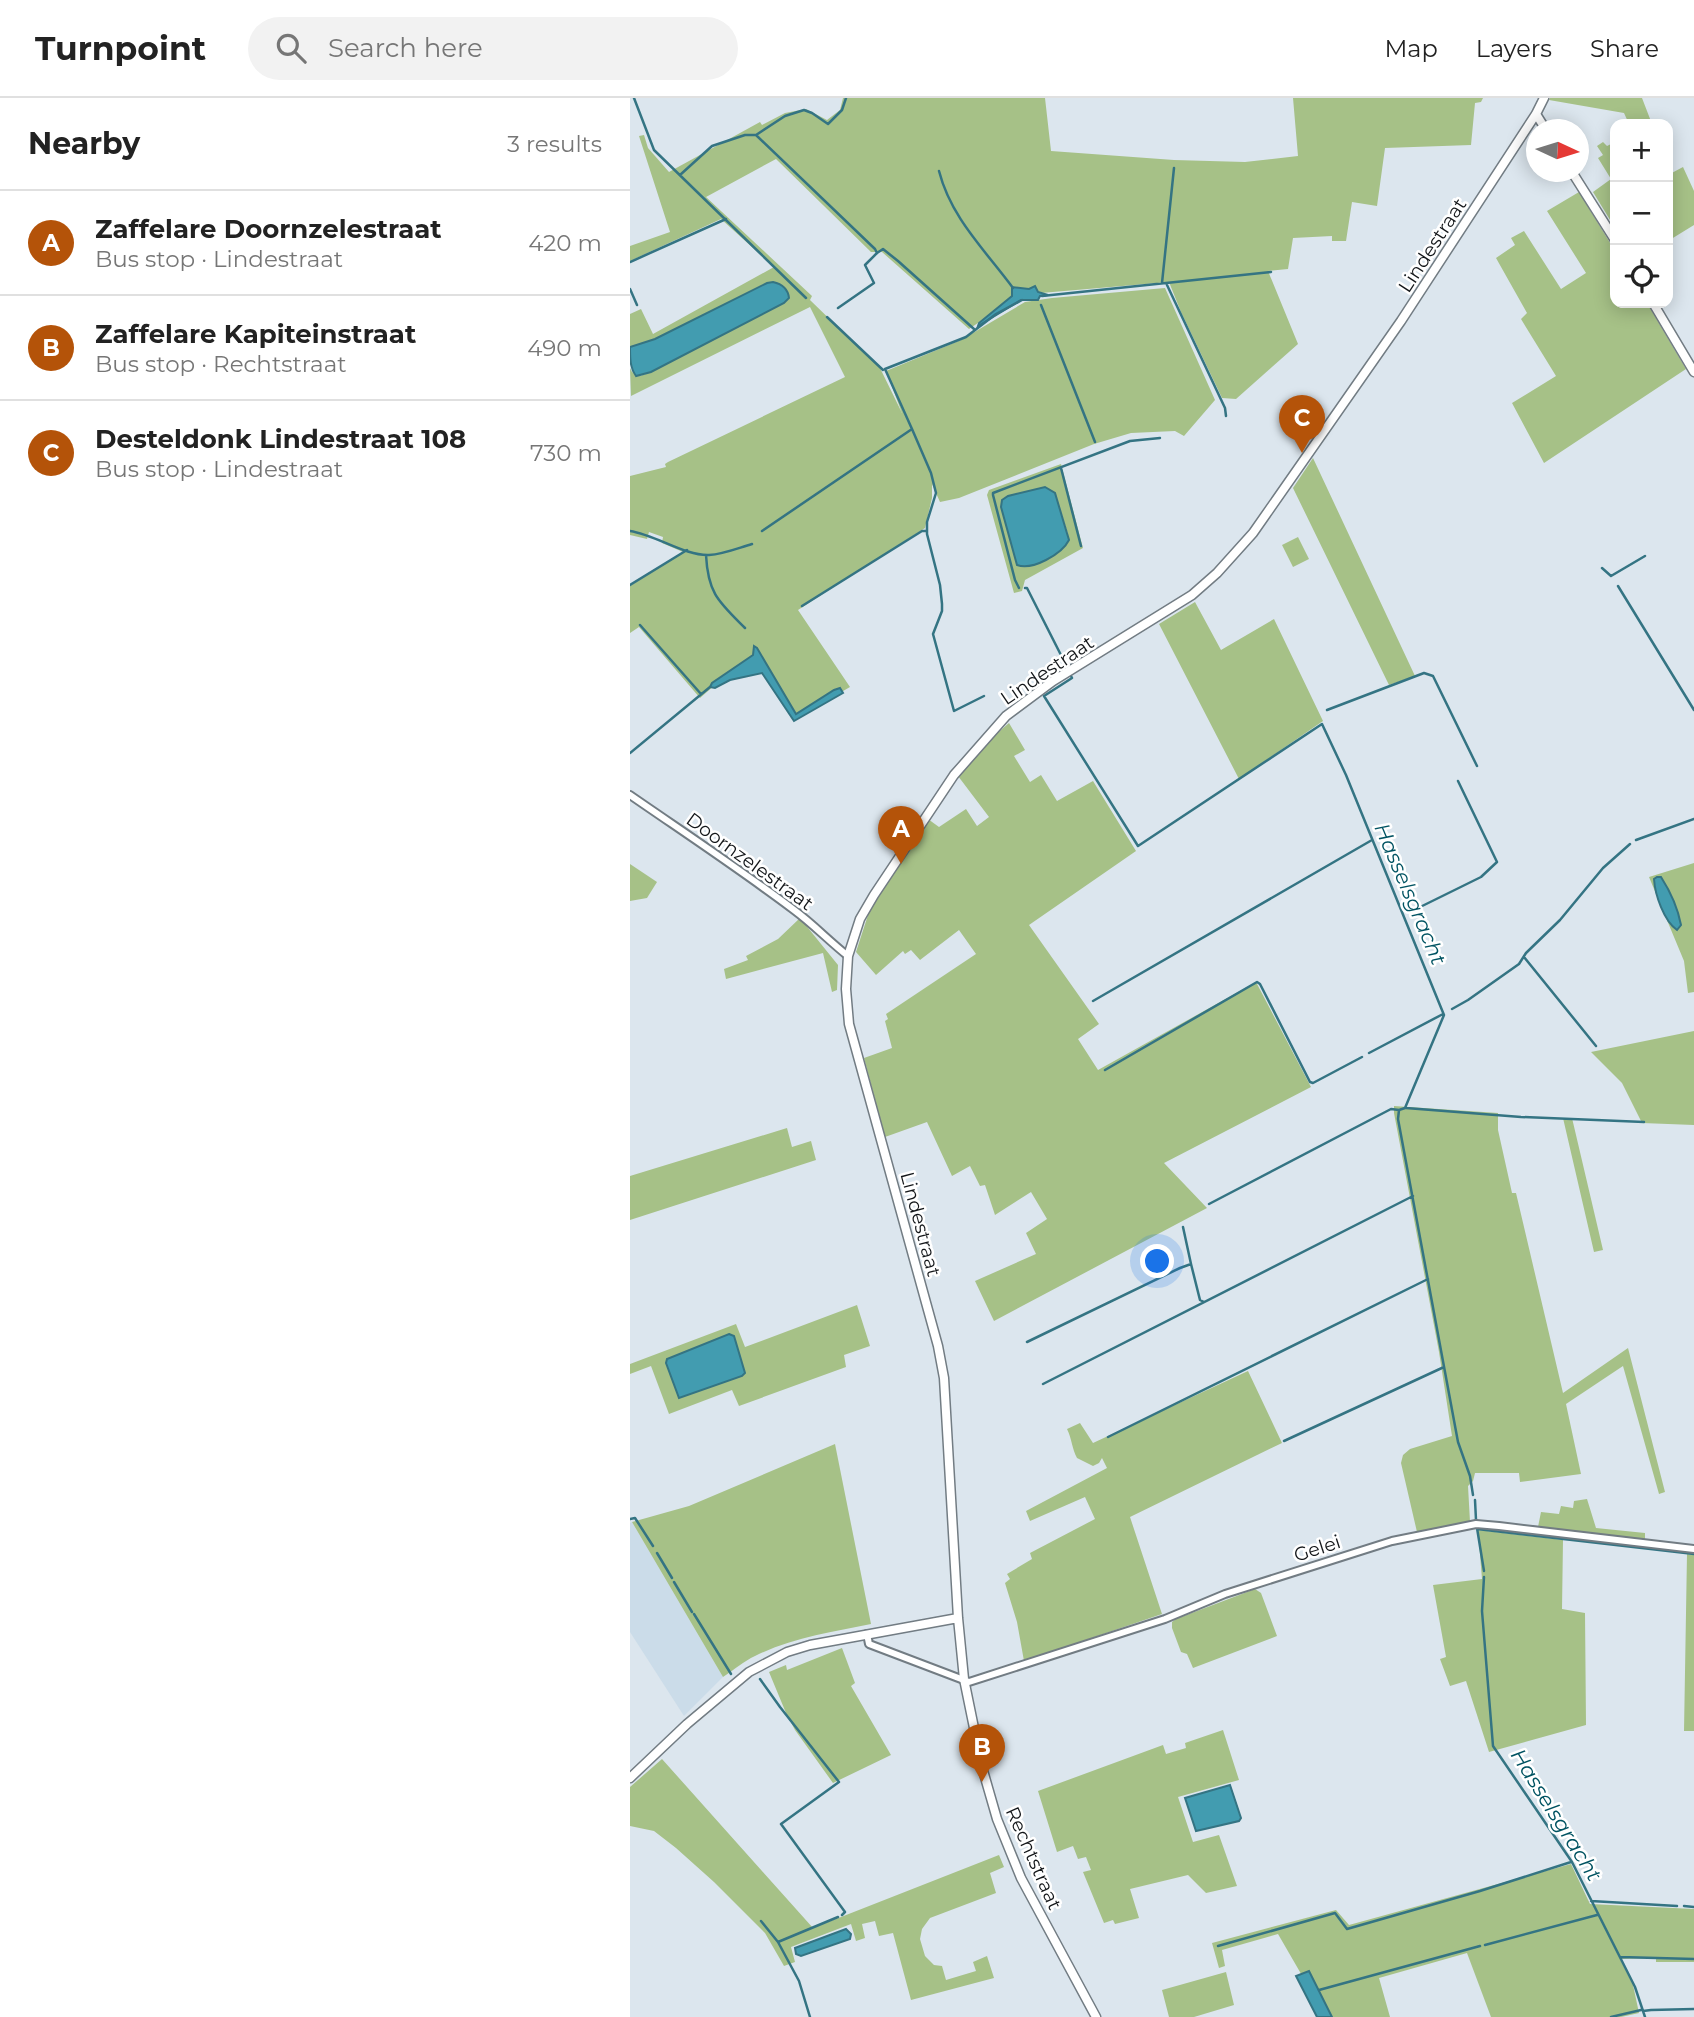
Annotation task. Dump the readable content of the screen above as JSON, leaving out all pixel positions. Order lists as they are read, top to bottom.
{
  "streets": {
    "street": [
      "Lindestraat",
      "Doornzelestraat",
      "Gelei",
      "Rechtstraat"
    ]
  },
  "crossings": [
    ["Lindestraat", "Doornzelestraat"],
    ["Lindestraat", "Rechtstraat"],
    ["Gelei", "Rechtstraat"]
  ],
  "water": ["Hasselsgracht"],
  "north": "right",
  "page": {
    "header": "Turnpoint",
    "search": "Search here",
    "nav": ["Map", "Layers", "Share"],
    "heading": ["Nearby", "3 results"],
    "map_buttons": ["+", "−"],
    "list": [
      {
        "mark": "A",
        "name": "Zaffelare Doornzelestraat",
        "note": "Bus stop · Lindestraat",
        "value": "420 m"
      },
      {
        "mark": "B",
        "name": "Zaffelare Kapiteinstraat",
        "note": "Bus stop · Rechtstraat",
        "value": "490 m"
      },
      {
        "mark": "C",
        "name": "Desteldonk Lindestraat 108",
        "note": "Bus stop · Lindestraat",
        "value": "730 m"
      }
    ],
    "pins": ["C", "A", "B"]
  }
}
